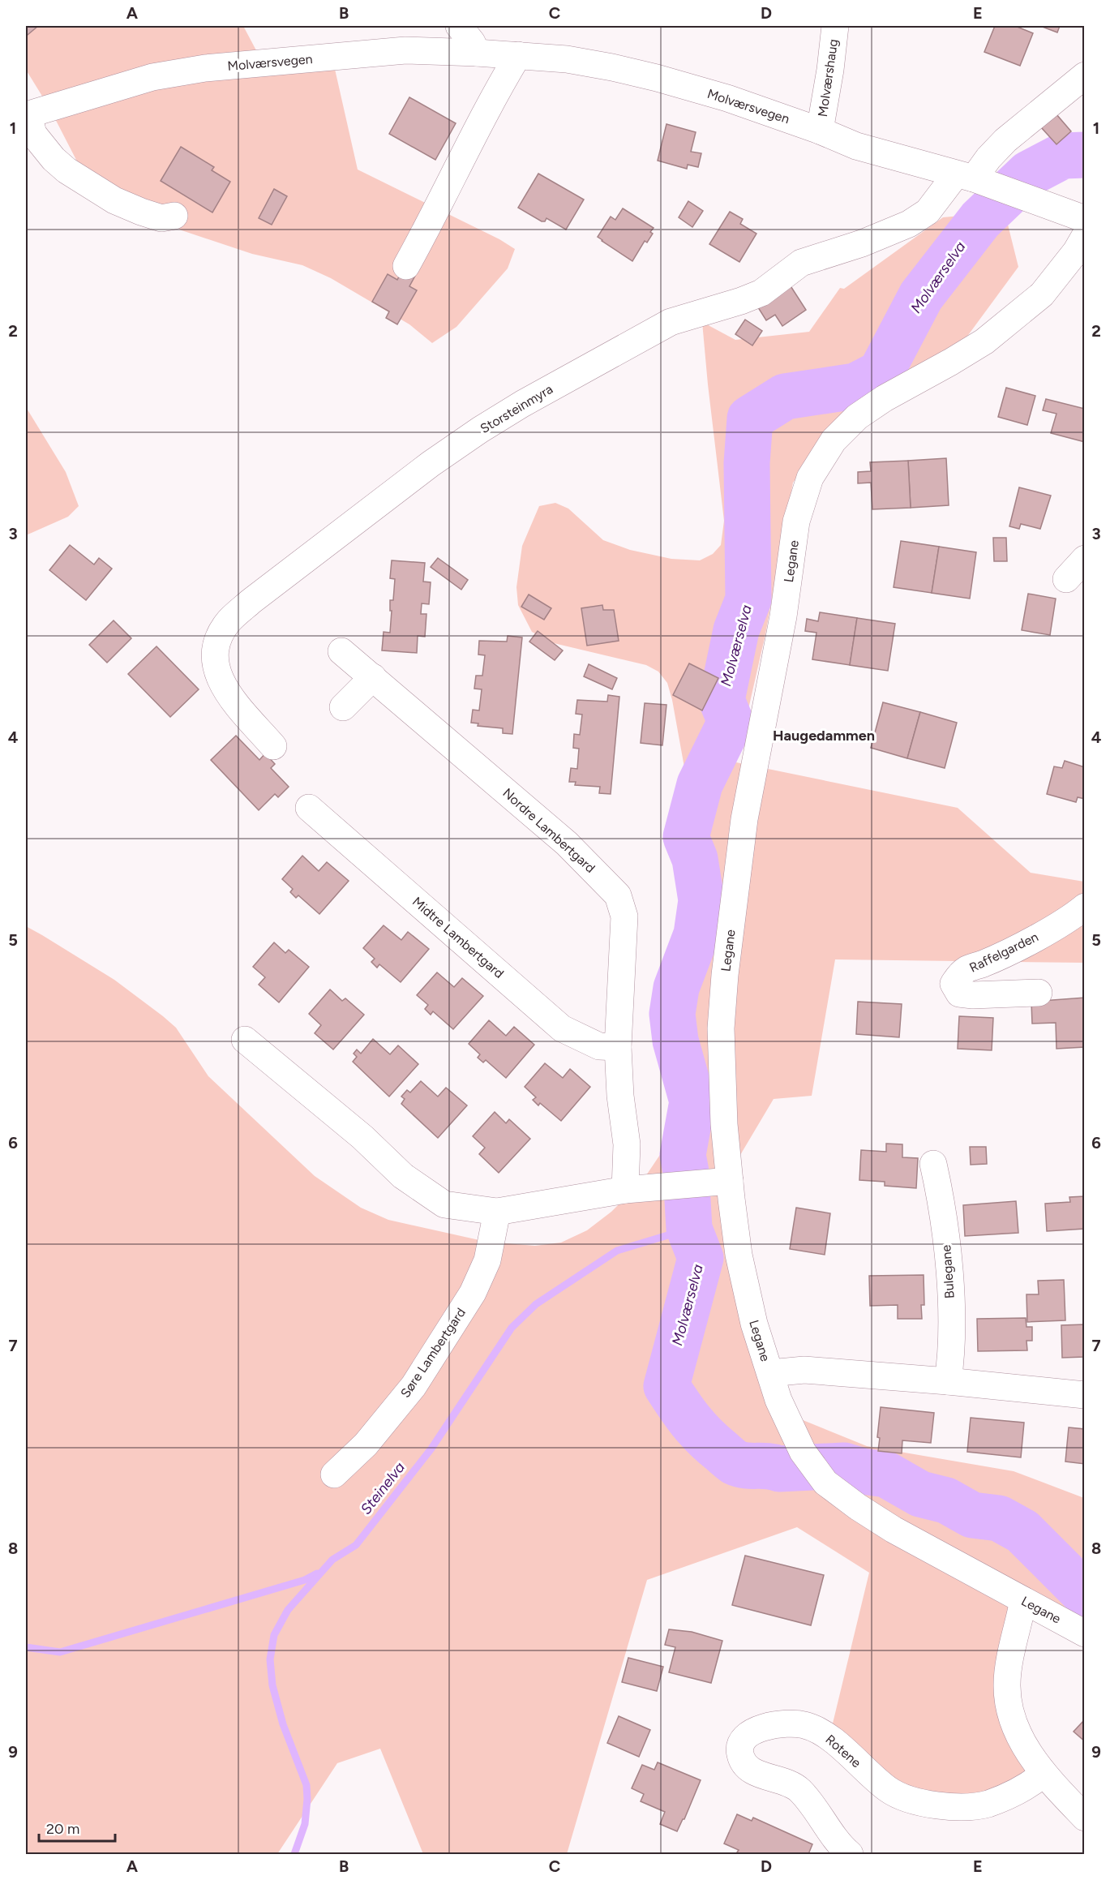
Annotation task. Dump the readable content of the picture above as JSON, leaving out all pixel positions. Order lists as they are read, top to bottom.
{
  "streets": {
    "street": [
      "Molværsvegen",
      "Molværshaug",
      "Storsteinmyra",
      "Legane",
      "Nordre Lambertgard",
      "Midtre Lambertgard",
      "Raffelgarden",
      "Bulegane",
      "Søre Lambertgard",
      "Rotene"
    ]
  },
  "crossings": [
    ["Molværsvegen", "Molværshaug"],
    ["Molværsvegen", "Storsteinmyra"],
    ["Nordre Lambertgard", "Midtre Lambertgard"]
  ],
  "districts": ["Haugedammen"],
  "water": ["Molværselva", "Steinelva"],
  "scale_bar": "20 m",
  "grid": {
    "columns": [
      "A",
      "B",
      "C",
      "D",
      "E"
    ],
    "rows": [
      "1",
      "2",
      "3",
      "4",
      "5",
      "6",
      "7",
      "8",
      "9"
    ]
  }
}
